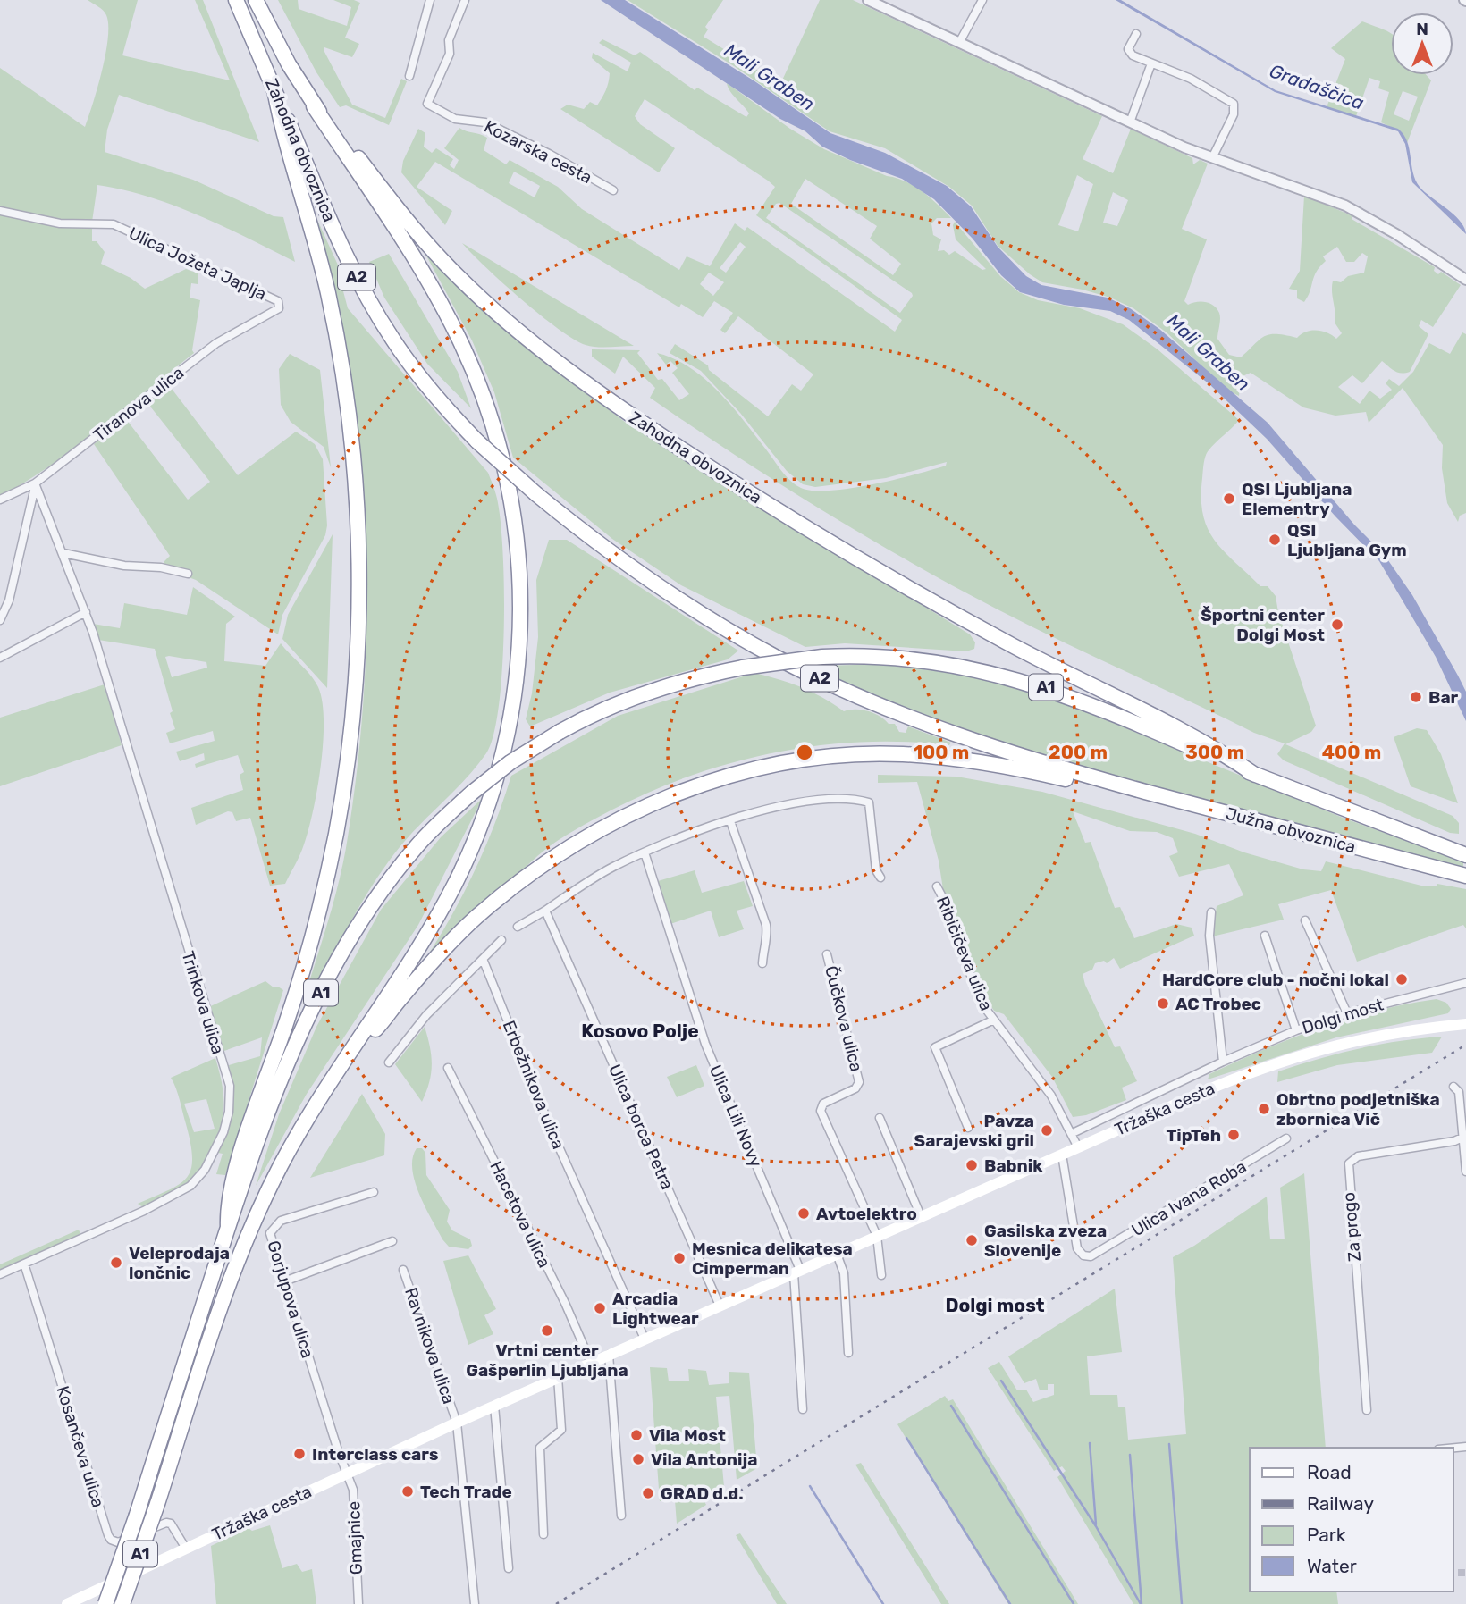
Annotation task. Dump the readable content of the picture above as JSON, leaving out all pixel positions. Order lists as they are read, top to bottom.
{
  "streets": {
    "highway": [
      "Zahodna obvoznica",
      "A2",
      "A1",
      "Južna obvoznica"
    ],
    "main road": ["Tržaška cesta"],
    "street": [
      "Kozarska cesta",
      "Ulica Jožeta Japlja",
      "Tiranova ulica",
      "Ribičičeva ulica",
      "Trinkova ulica",
      "Dolgi most",
      "Čučkova ulica",
      "Erbežnikova ulica",
      "Ulica Lili Novy",
      "Ulica borca Petra",
      "Ulica Ivana Roba",
      "Hacetova ulica",
      "Za progo",
      "Gorjupova ulica",
      "Ravnikova ulica",
      "Kosančeva ulica",
      "Gmajnice"
    ]
  },
  "crossings": [
    ["Zahodna obvoznica", "A1"],
    ["Zahodna obvoznica", "Južna obvoznica"],
    ["Ulica Jožeta Japlja", "Tiranova ulica"],
    ["Tiranova ulica", "Trinkova ulica"],
    ["A1", "Južna obvoznica"],
    ["Ribičičeva ulica", "Dolgi most"],
    ["Ribičičeva ulica", "Tržaška cesta"],
    ["Trinkova ulica", "Kosančeva ulica"],
    ["Čučkova ulica", "Tržaška cesta"],
    ["Erbežnikova ulica", "Tržaška cesta"],
    ["Tržaška cesta", "Ulica Lili Novy"],
    ["Tržaška cesta", "Ulica borca Petra"],
    ["Tržaška cesta", "Ulica Ivana Roba"],
    ["Tržaška cesta", "Hacetova ulica"],
    ["Tržaška cesta", "Gorjupova ulica"],
    ["Tržaška cesta", "Ravnikova ulica"],
    ["Tržaška cesta", "Kosančeva ulica"],
    ["Tržaška cesta", "Gmajnice"],
    ["Gorjupova ulica", "Gmajnice"]
  ],
  "districts": ["Kosovo Polje", "Dolgi most"],
  "water": ["Mali Graben", "Gradaščica"],
  "places": [
    "QSI Ljubljana Elementry",
    "QSI Ljubljana Gym",
    "Športni center Dolgi Most",
    "Bar",
    "HardCore club - nočni lokal",
    "AC Trobec",
    "Obrtno podjetniška zbornica Vič",
    "Pavza Sarajevski gril",
    "TipTeh",
    "Babnik",
    "Avtoelektro",
    "Gasilska zveza Slovenije",
    "Mesnica delikatesa Cimperman",
    "Veleprodaja lončnic",
    "Arcadia Lightwear",
    "Vrtni center Gašperlin Ljubljana",
    "Vila Most",
    "Interclass cars",
    "Vila Antonija",
    "Tech Trade",
    "GRAD d.d."
  ],
  "legend": [
    "Road",
    "Railway",
    "Park",
    "Water"
  ],
  "north": "top",
  "rings": [
    "100 m",
    "200 m",
    "300 m",
    "400 m"
  ]
}
